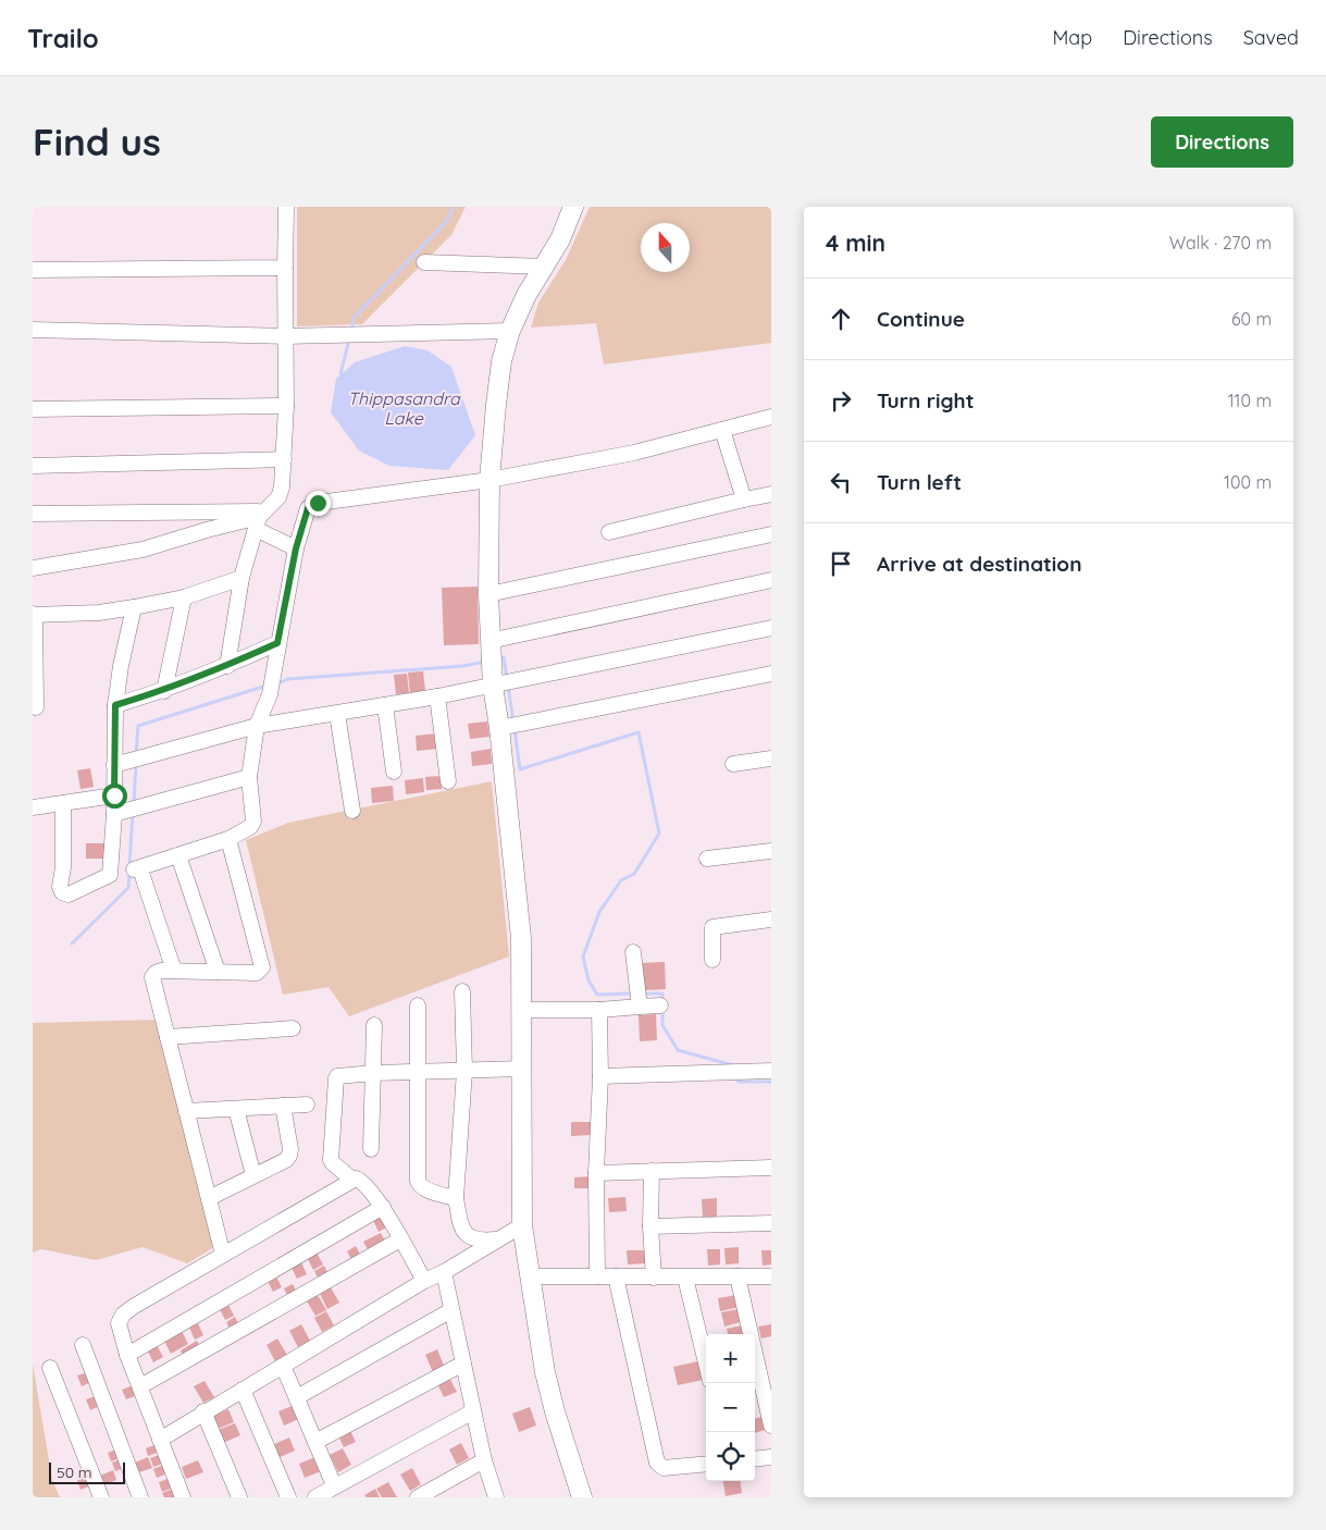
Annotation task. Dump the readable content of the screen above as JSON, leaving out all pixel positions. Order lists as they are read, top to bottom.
{
  "water": ["Thippasandra Lake"],
  "scale_bar": "50 m",
  "north": "top",
  "page": {
    "header": "Trailo",
    "nav": ["Map", "Directions", "Saved"],
    "buttons": "Directions",
    "title": "Find us",
    "heading": ["4 min", "Walk · 270 m"],
    "list": [
      ["Continue", "60 m"],
      ["Turn right", "110 m"],
      ["Turn left", "100 m"],
      "Arrive at destination"
    ],
    "map_buttons": ["+", "−"],
    "scale": "50 m"
  }
}
